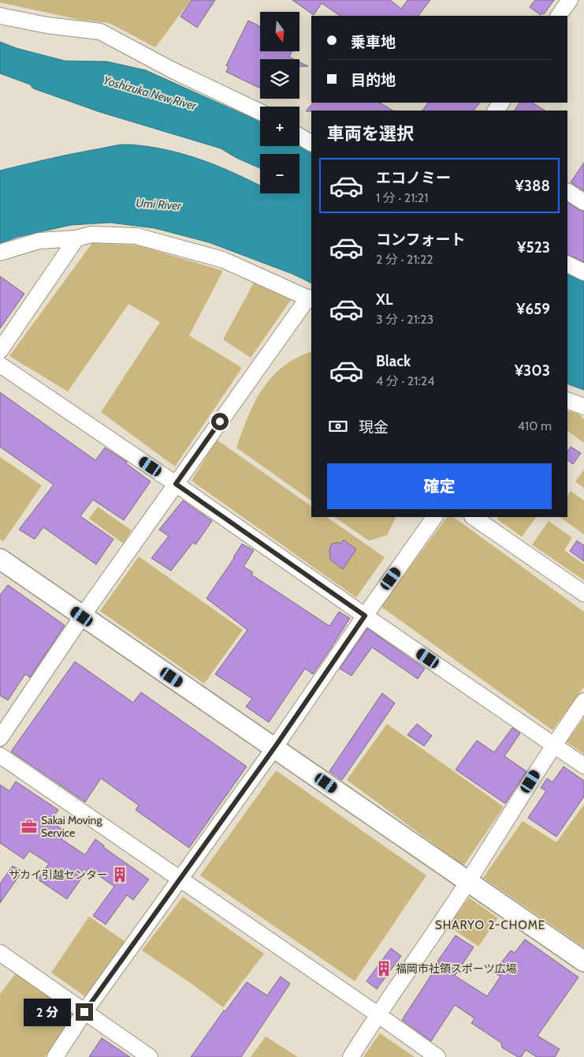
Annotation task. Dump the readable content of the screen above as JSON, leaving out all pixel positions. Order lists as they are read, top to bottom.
{
  "districts": ["SHARYO 2-CHOME"],
  "water": ["Yoshizuka New River", "Umi River"],
  "places": {
    "office": ["Sakai Moving Service"],
    "building": ["サカイ引越センター", "福岡市社領スポーツ広場"]
  },
  "north": "bottom",
  "page": {
    "map_buttons": ["+", "−"],
    "banner": ["乗車地", "目的地"],
    "heading": "車両を選択",
    "list": [
      {
        "name": "エコノミー",
        "note": "1 分 · 21:21",
        "value": "¥388"
      },
      {
        "name": "コンフォート",
        "note": "2 分 · 21:22",
        "value": "¥523"
      },
      {
        "name": "XL",
        "note": "3 分 · 21:23",
        "value": "¥659"
      },
      {
        "name": "Black",
        "note": "4 分 · 21:24",
        "value": "¥303"
      }
    ],
    "pay": ["現金", "410 m"],
    "buttons": "確定",
    "bubble": "2 分"
  }
}
